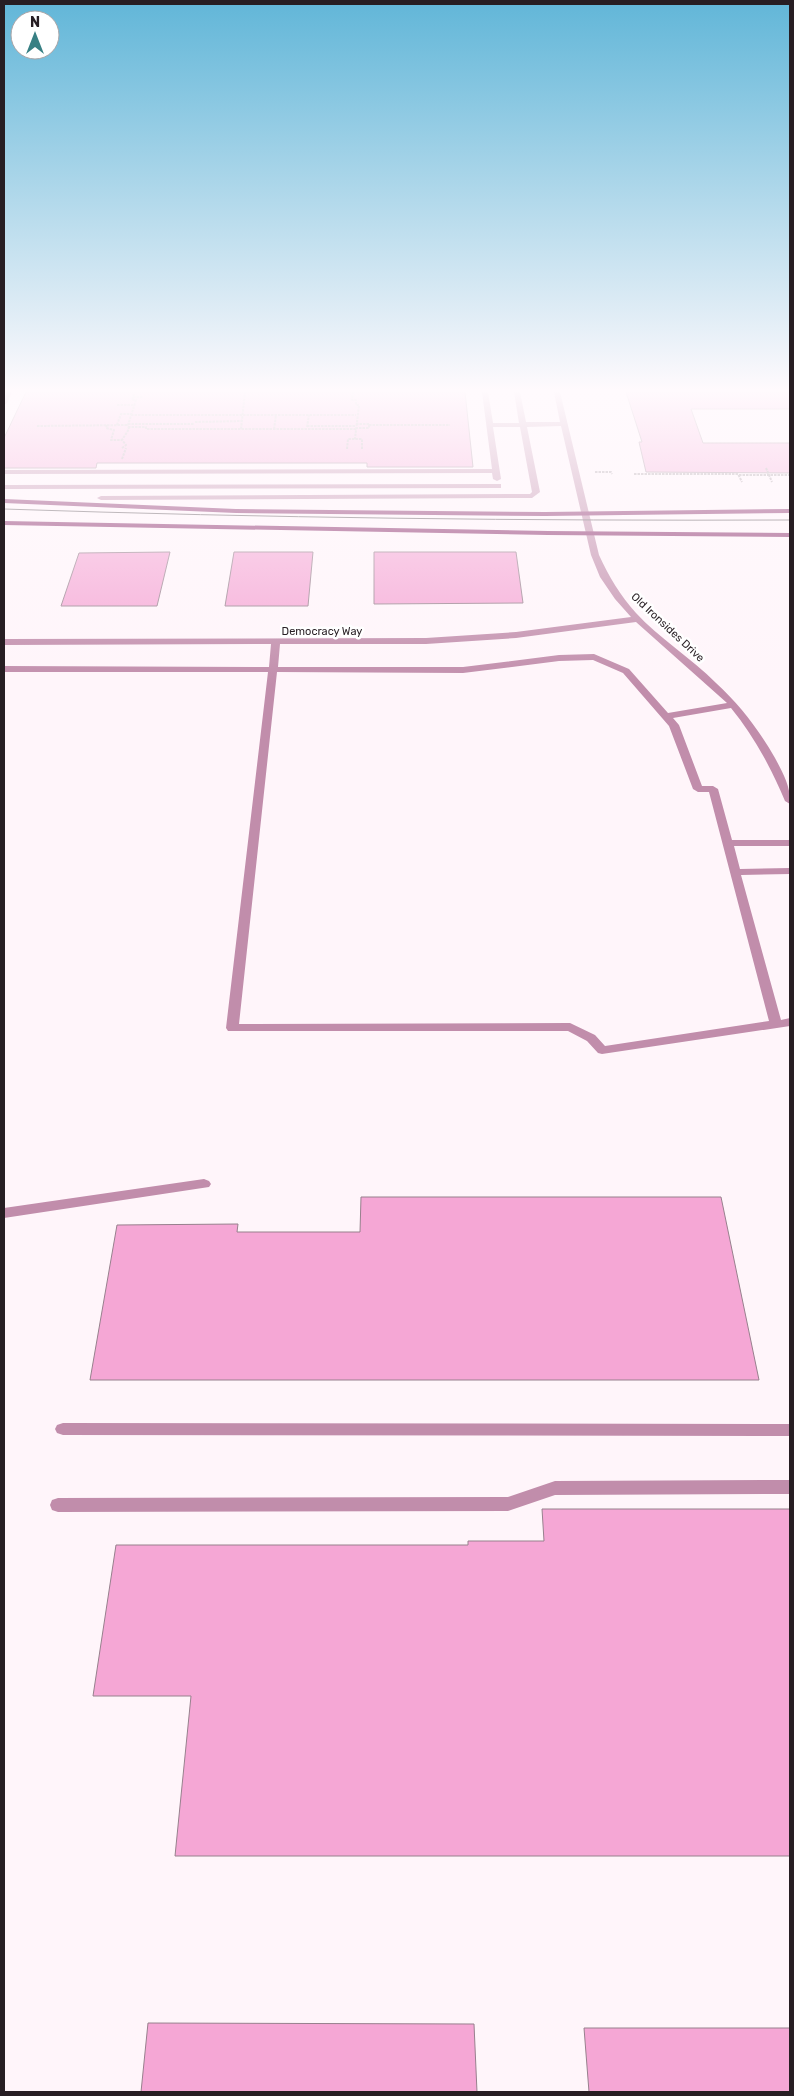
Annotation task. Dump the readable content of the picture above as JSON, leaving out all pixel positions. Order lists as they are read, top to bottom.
{
  "streets": {
    "street": ["Old Ironsides Drive", "Democracy Way"]
  },
  "crossings": [
    ["Old Ironsides Drive", "Democracy Way"]
  ],
  "north": "top"
}
